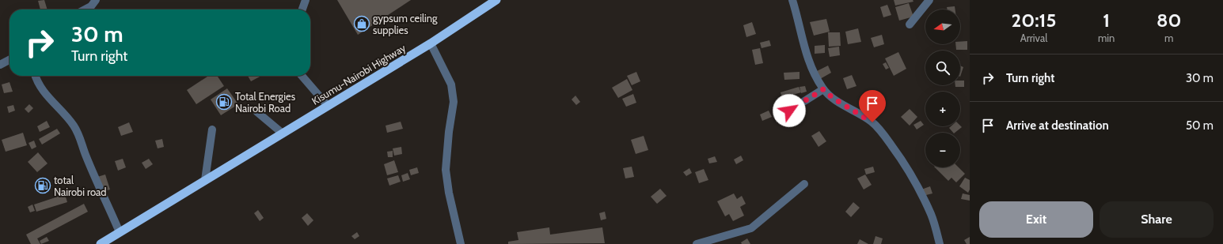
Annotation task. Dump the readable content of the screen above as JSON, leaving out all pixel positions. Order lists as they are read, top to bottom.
{
  "streets": {
    "highway": ["Kisumu-Nairobi Highway"]
  },
  "places": {
    "shop": ["gypsum ceiling supplies"],
    "fuel station": ["Total Energies Nairobi Road", "total Nairobi road"]
  },
  "north": "left",
  "page": {
    "eta": [
      "20:15",
      "Arrival",
      "1",
      "min",
      "80",
      "m"
    ],
    "map_buttons": ["+", "−"],
    "turn": ["30 m", "Turn right"],
    "list": [
      {
        "name": "Turn right",
        "value": "30 m"
      },
      {
        "name": "Arrive at destination",
        "value": "50 m"
      }
    ],
    "buttons": ["Exit", "Share"]
  }
}
